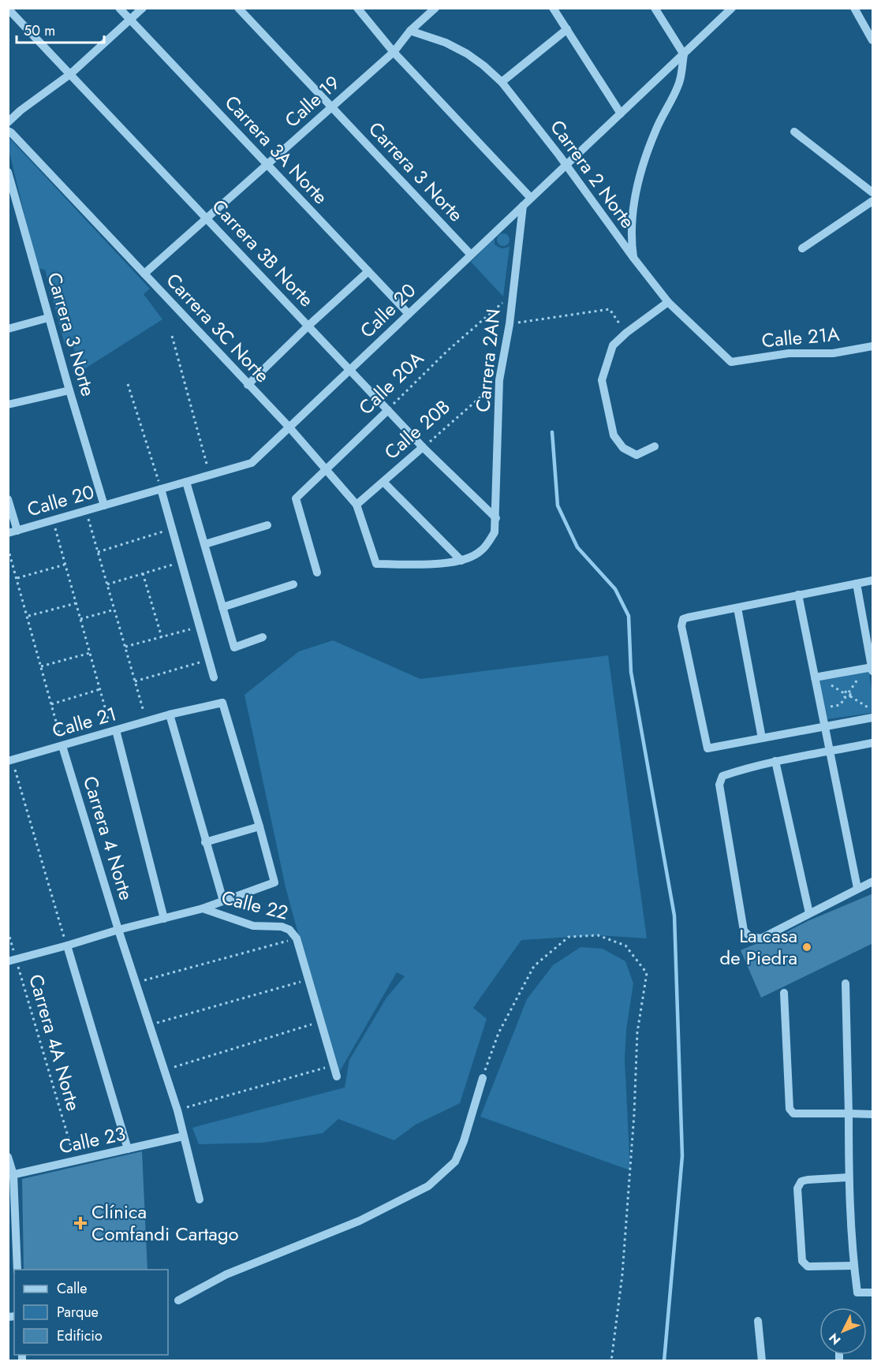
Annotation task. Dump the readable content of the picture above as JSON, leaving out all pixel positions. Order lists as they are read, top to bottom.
{
  "streets": {
    "street": [
      "Calle 19",
      "Carrera 3A Norte",
      "Carrera 3 Norte",
      "Carrera 2 Norte",
      "Carrera 3B Norte",
      "Calle 20",
      "Carrera 3C Norte",
      "Calle 21A",
      "Carrera 2AN",
      "Calle 20A",
      "Calle 20B",
      "Calle 21",
      "Carrera 4 Norte",
      "Calle 22",
      "Calle 23"
    ],
    "path": ["Carrera 4A Norte"]
  },
  "crossings": [
    ["Calle 19", "Carrera 3A Norte"],
    ["Calle 19", "Carrera 3 Norte"],
    ["Calle 19", "Carrera 2 Norte"],
    ["Calle 19", "Carrera 3B Norte"],
    ["Calle 19", "Carrera 3C Norte"],
    ["Carrera 3A Norte", "Calle 20"],
    ["Carrera 3 Norte", "Calle 20"],
    ["Carrera 2 Norte", "Calle 20"],
    ["Carrera 2 Norte", "Calle 21A"],
    ["Carrera 3B Norte", "Calle 20"],
    ["Carrera 3B Norte", "Carrera 2AN"],
    ["Carrera 3B Norte", "Calle 20A"],
    ["Carrera 3B Norte", "Calle 20B"],
    ["Calle 20", "Carrera 3C Norte"],
    ["Calle 20", "Carrera 2AN"],
    ["Carrera 3C Norte", "Carrera 2AN"],
    ["Carrera 3C Norte", "Calle 20A"],
    ["Carrera 3C Norte", "Calle 20B"],
    ["Carrera 2AN", "Calle 20A"],
    ["Carrera 2AN", "Calle 20B"],
    ["Calle 21", "Carrera 4 Norte"],
    ["Carrera 4 Norte", "Calle 22"],
    ["Carrera 4 Norte", "Calle 23"],
    ["Calle 22", "Carrera 4A Norte"],
    ["Carrera 4A Norte", "Calle 23"]
  ],
  "places": {
    "other": ["La casa de Piedra"],
    "health": ["Clínica Comfandi Cartago"]
  },
  "legend": ["Calle", "Parque", "Edificio"],
  "scale_bar": "50 m",
  "north": "bottom left"
}
